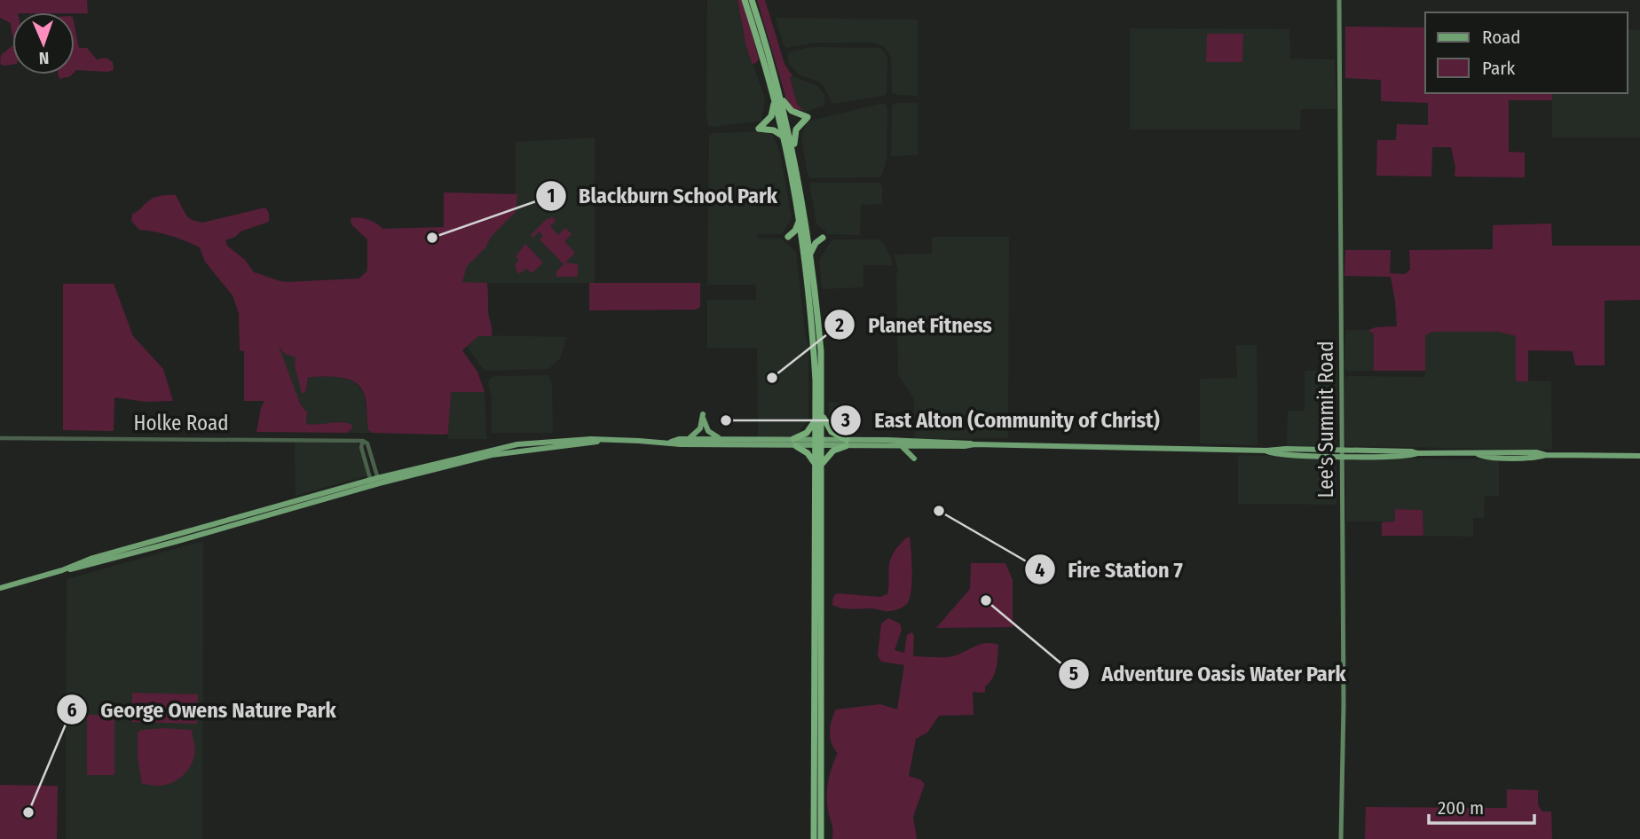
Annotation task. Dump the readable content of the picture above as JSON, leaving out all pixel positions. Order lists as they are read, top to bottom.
{
  "streets": {
    "main road": ["Lee's Summit Road"],
    "street": ["Holke Road"]
  },
  "places": [
    "Blackburn School Park",
    "Planet Fitness",
    "East Alton (Community of Christ)",
    "Fire Station 7",
    "Adventure Oasis Water Park",
    "George Owens Nature Park"
  ],
  "legend": ["Road", "Park"],
  "scale_bar": "200 m",
  "north": "bottom"
}
